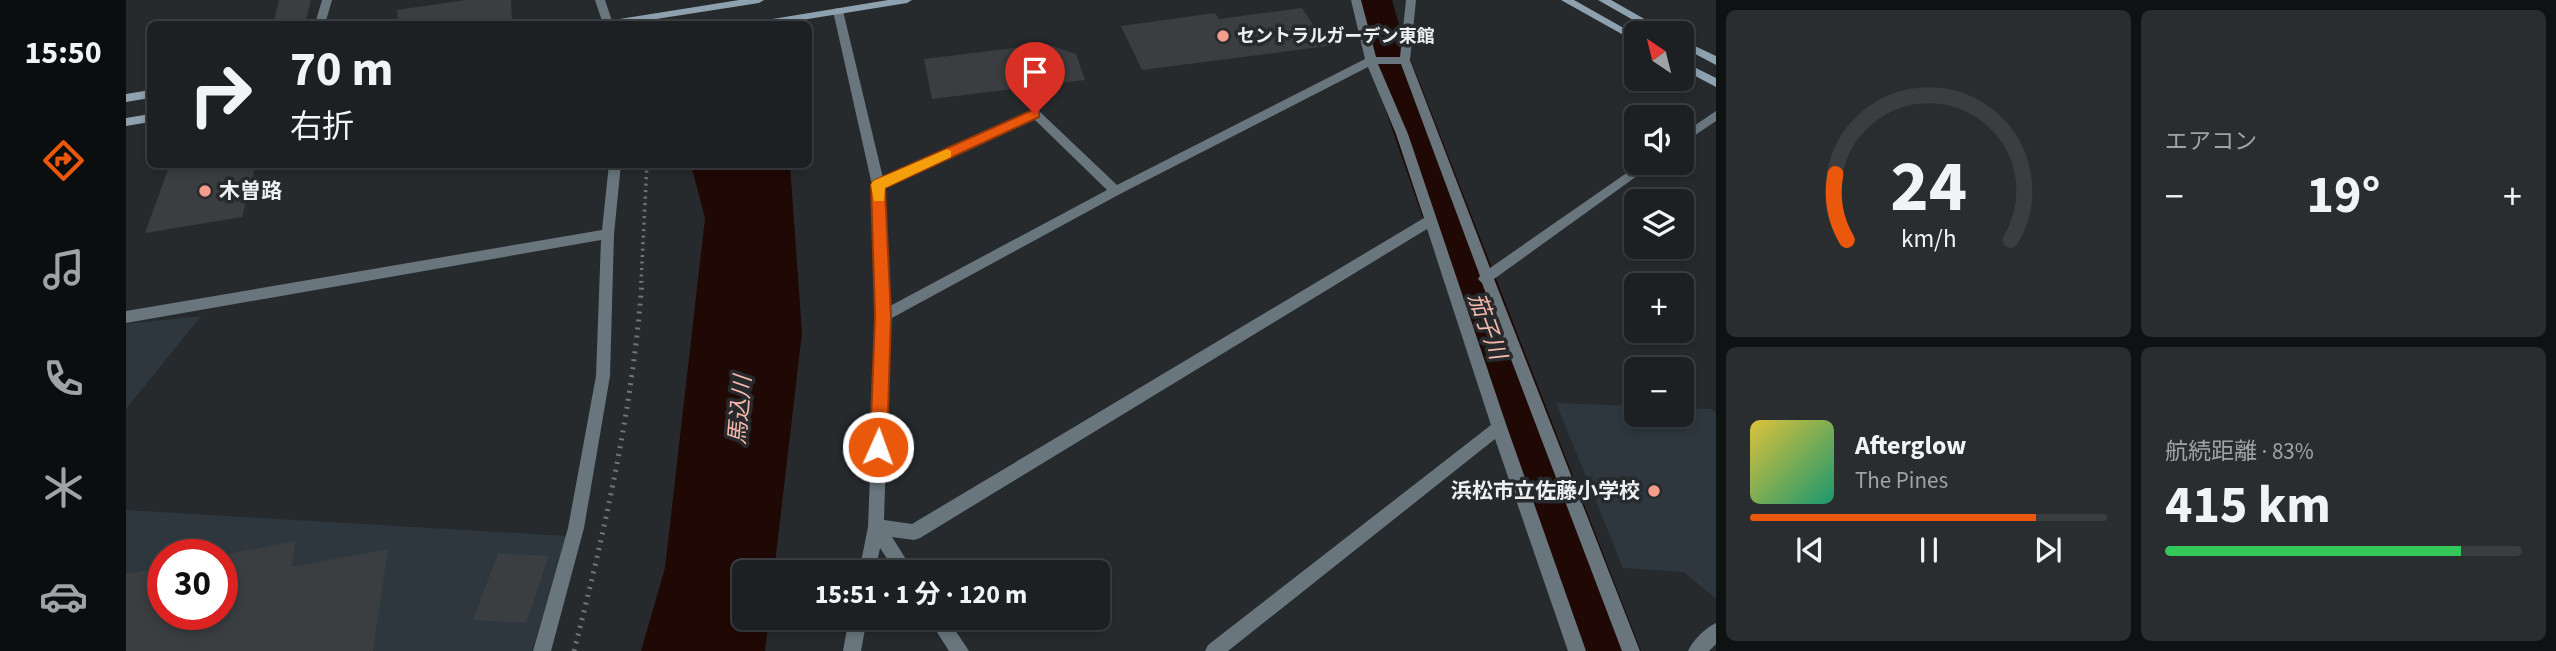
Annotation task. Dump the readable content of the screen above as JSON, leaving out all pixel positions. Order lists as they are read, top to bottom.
{
  "water": ["茄子川", "馬込川"],
  "places": ["セントラルガーデン東館", "木曽路", "浜松市立佐藤小学校"],
  "north": "top left",
  "page": {
    "tabs": "15:50",
    "tile": [
      "エアコン",
      ["航続距離 · 83%", "415 km"]
    ],
    "map_buttons": ["+", "−"],
    "turn": ["70 m", "右折"],
    "heat": ["−", "19°", "+"],
    "song": ["Afterglow", "The Pines"],
    "limit": "30",
    "trip": "15:51 · 1 分 · 120 m",
    "gauge": ["24", "km/h"]
  }
}
